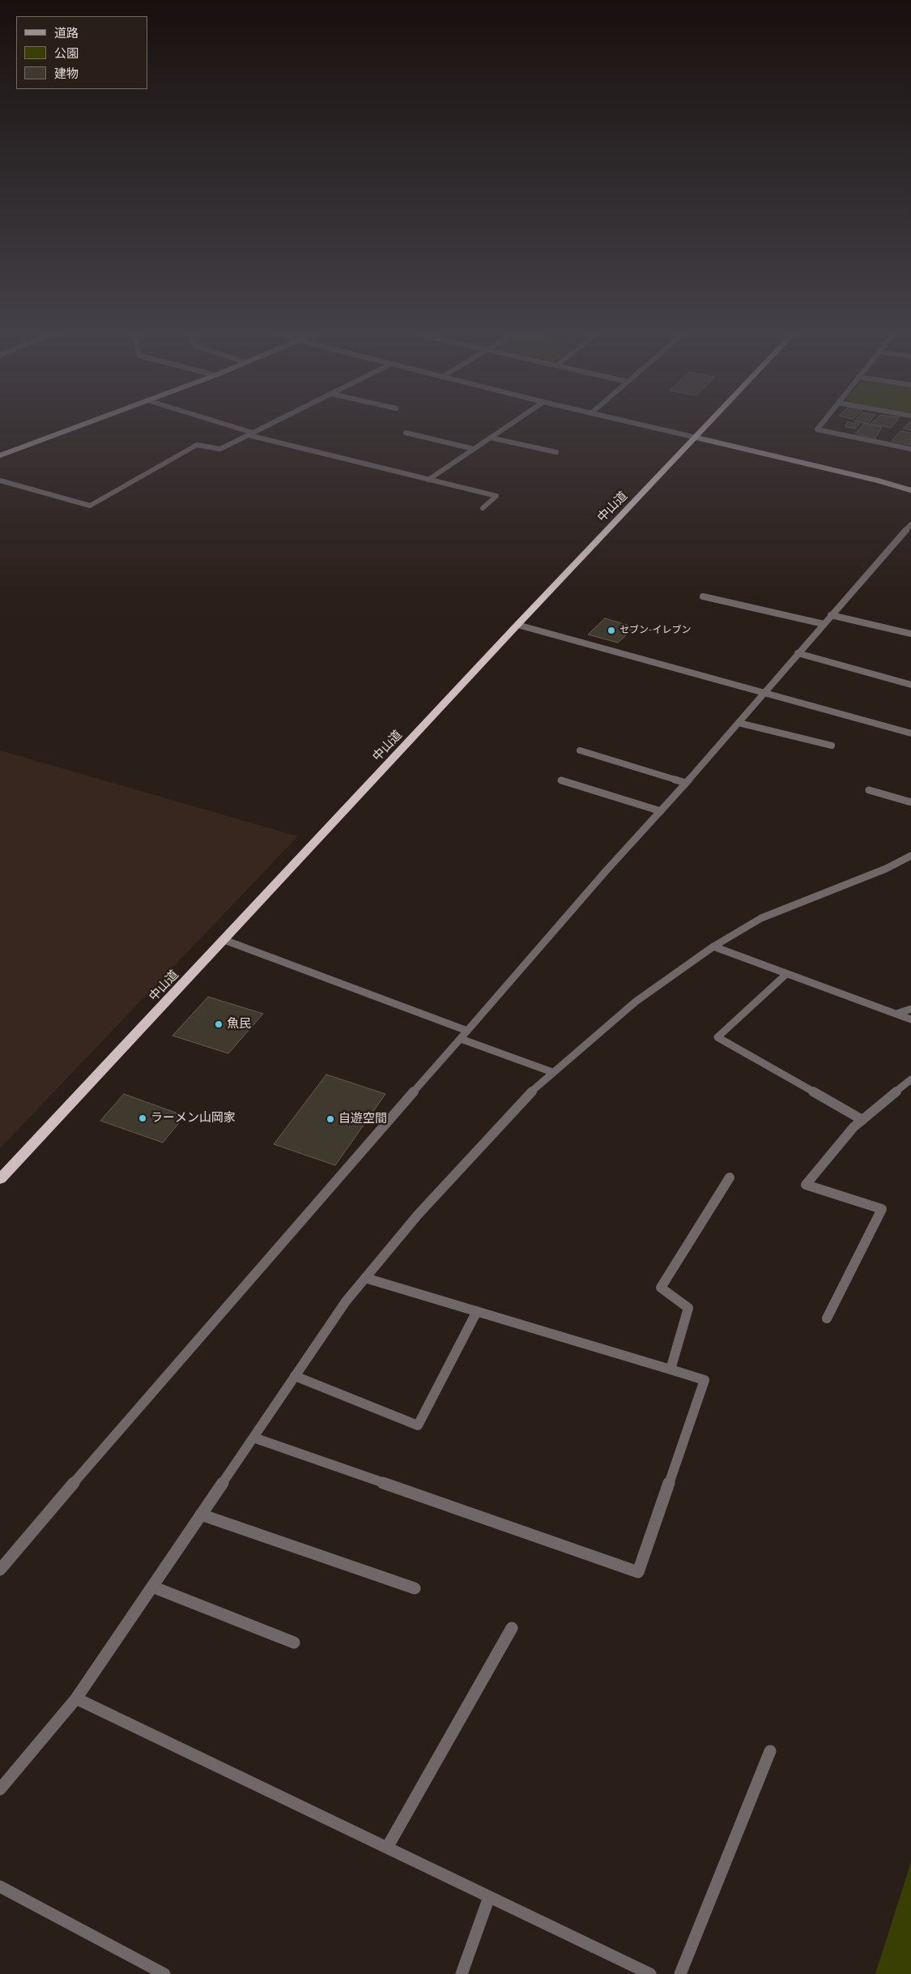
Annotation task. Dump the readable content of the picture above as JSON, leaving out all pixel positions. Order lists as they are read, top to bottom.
{
  "streets": {
    "highway": ["中山道"]
  },
  "places": [
    "セブン-イレブン",
    "魚民",
    "ラーメン山岡家",
    "自遊空間"
  ],
  "legend": ["道路", "公園", "建物"]
}
